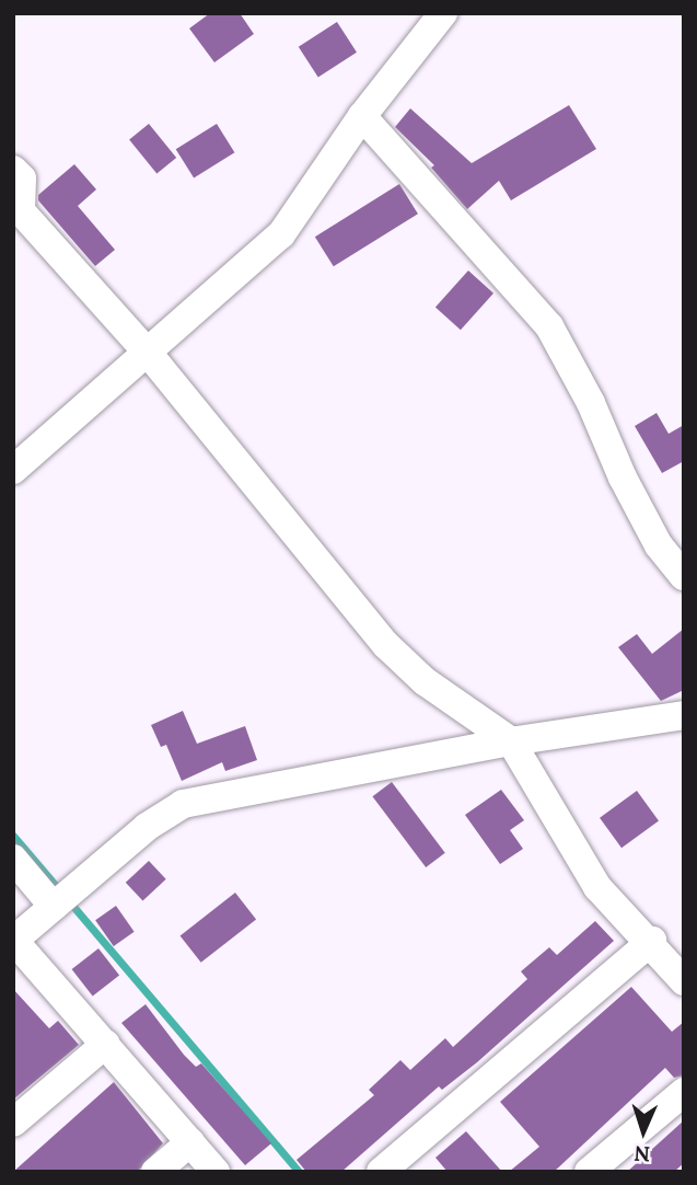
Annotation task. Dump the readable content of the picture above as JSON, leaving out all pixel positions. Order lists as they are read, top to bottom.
{
  "north": "bottom"
}
